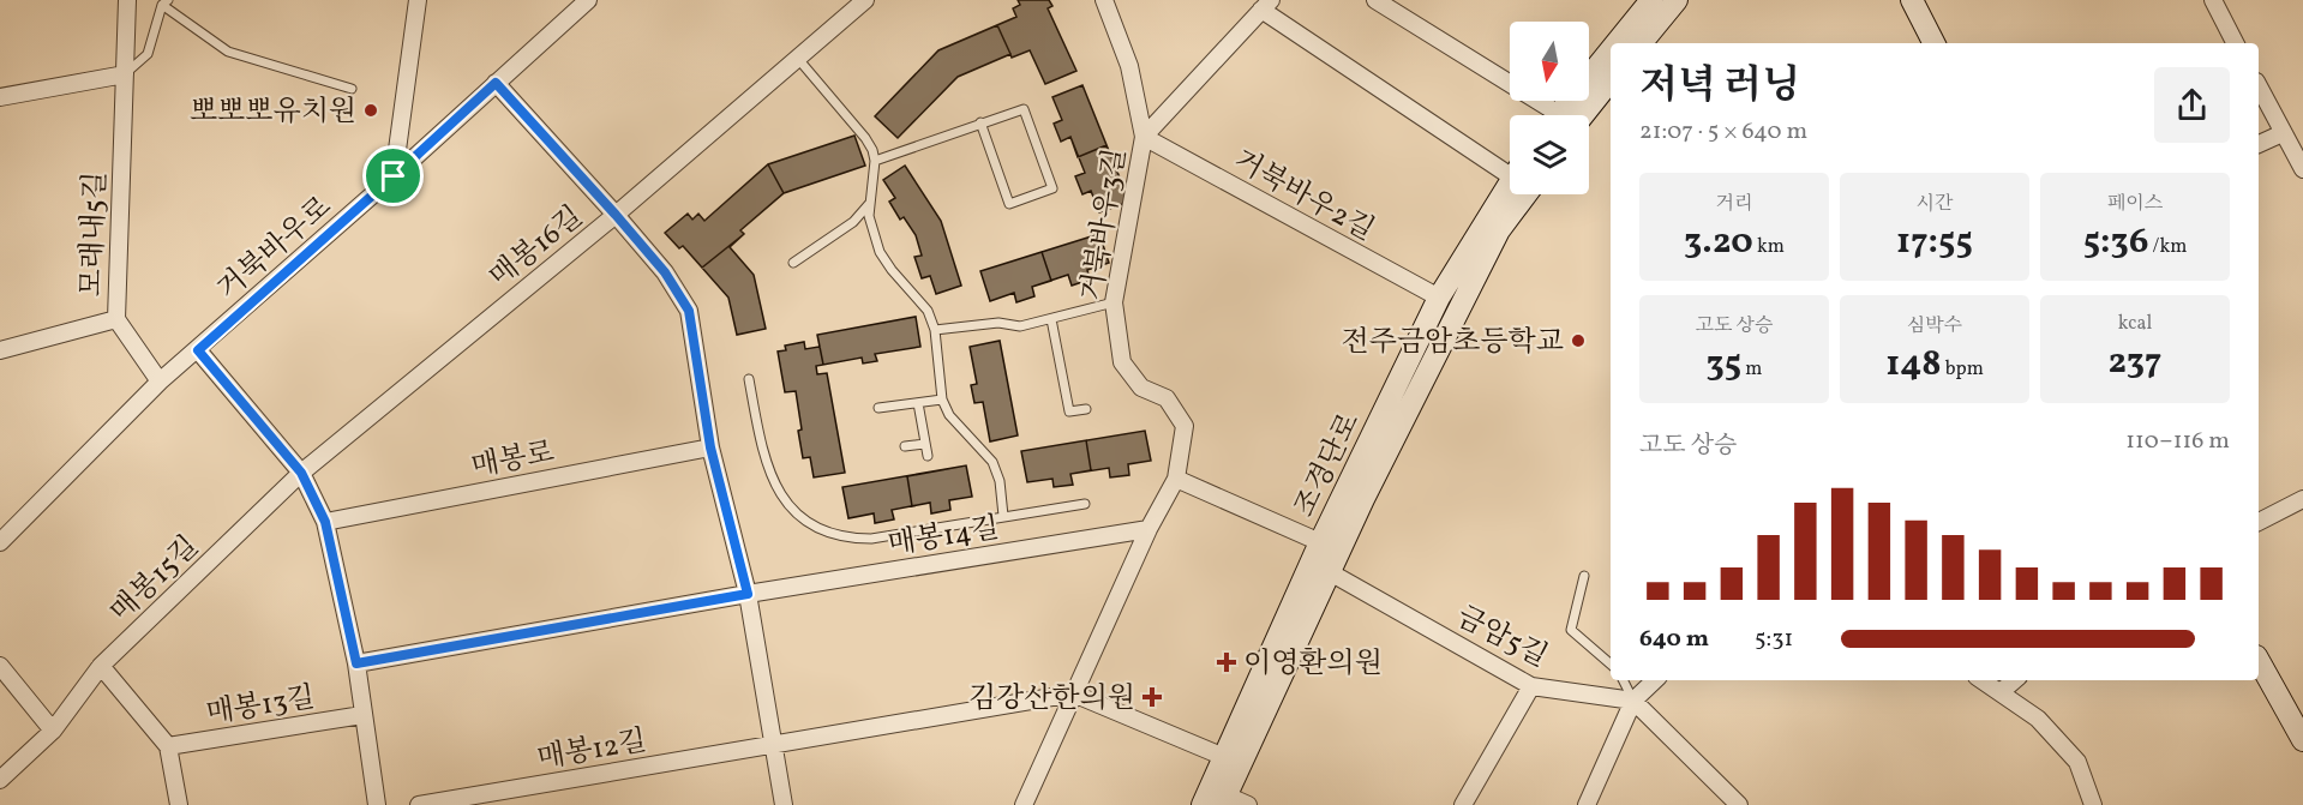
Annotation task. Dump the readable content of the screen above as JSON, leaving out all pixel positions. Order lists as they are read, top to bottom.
{
  "streets": {
    "street": [
      "거북바우2길",
      "거북바우3길",
      "모래내5길",
      "매봉16길",
      "거북바우로",
      "매봉로",
      "조경단로",
      "매봉14길",
      "매봉15길",
      "금암5길",
      "매봉13길",
      "매봉12길"
    ]
  },
  "crossings": [
    ["거북바우2길", "거북바우3길"],
    ["거북바우2길", "조경단로"],
    ["거북바우3길", "매봉14길"],
    ["모래내5길", "거북바우로"],
    ["매봉16길", "매봉15길"],
    ["조경단로", "금암5길"]
  ],
  "places": {
    "other": ["뽀뽀뽀유치원", "전주금암초등학교"],
    "health": ["이영환의원", "김강산한의원"]
  },
  "north": "bottom",
  "page": {
    "heading": ["저녁 러닝", "21:07 · 5 × 640 m"],
    "stats": [
      ["거리", "3.20 km"],
      ["시간", "17:55"],
      ["페이스", "5:36 /km"],
      ["고도 상승", "35 m"],
      ["심박수", "148 bpm"],
      ["kcal", "237"]
    ],
    "chart": ["고도 상승", "110–116 m"],
    "list": [
      {
        "name": "640 m",
        "note": "5:31"
      }
    ]
  }
}
